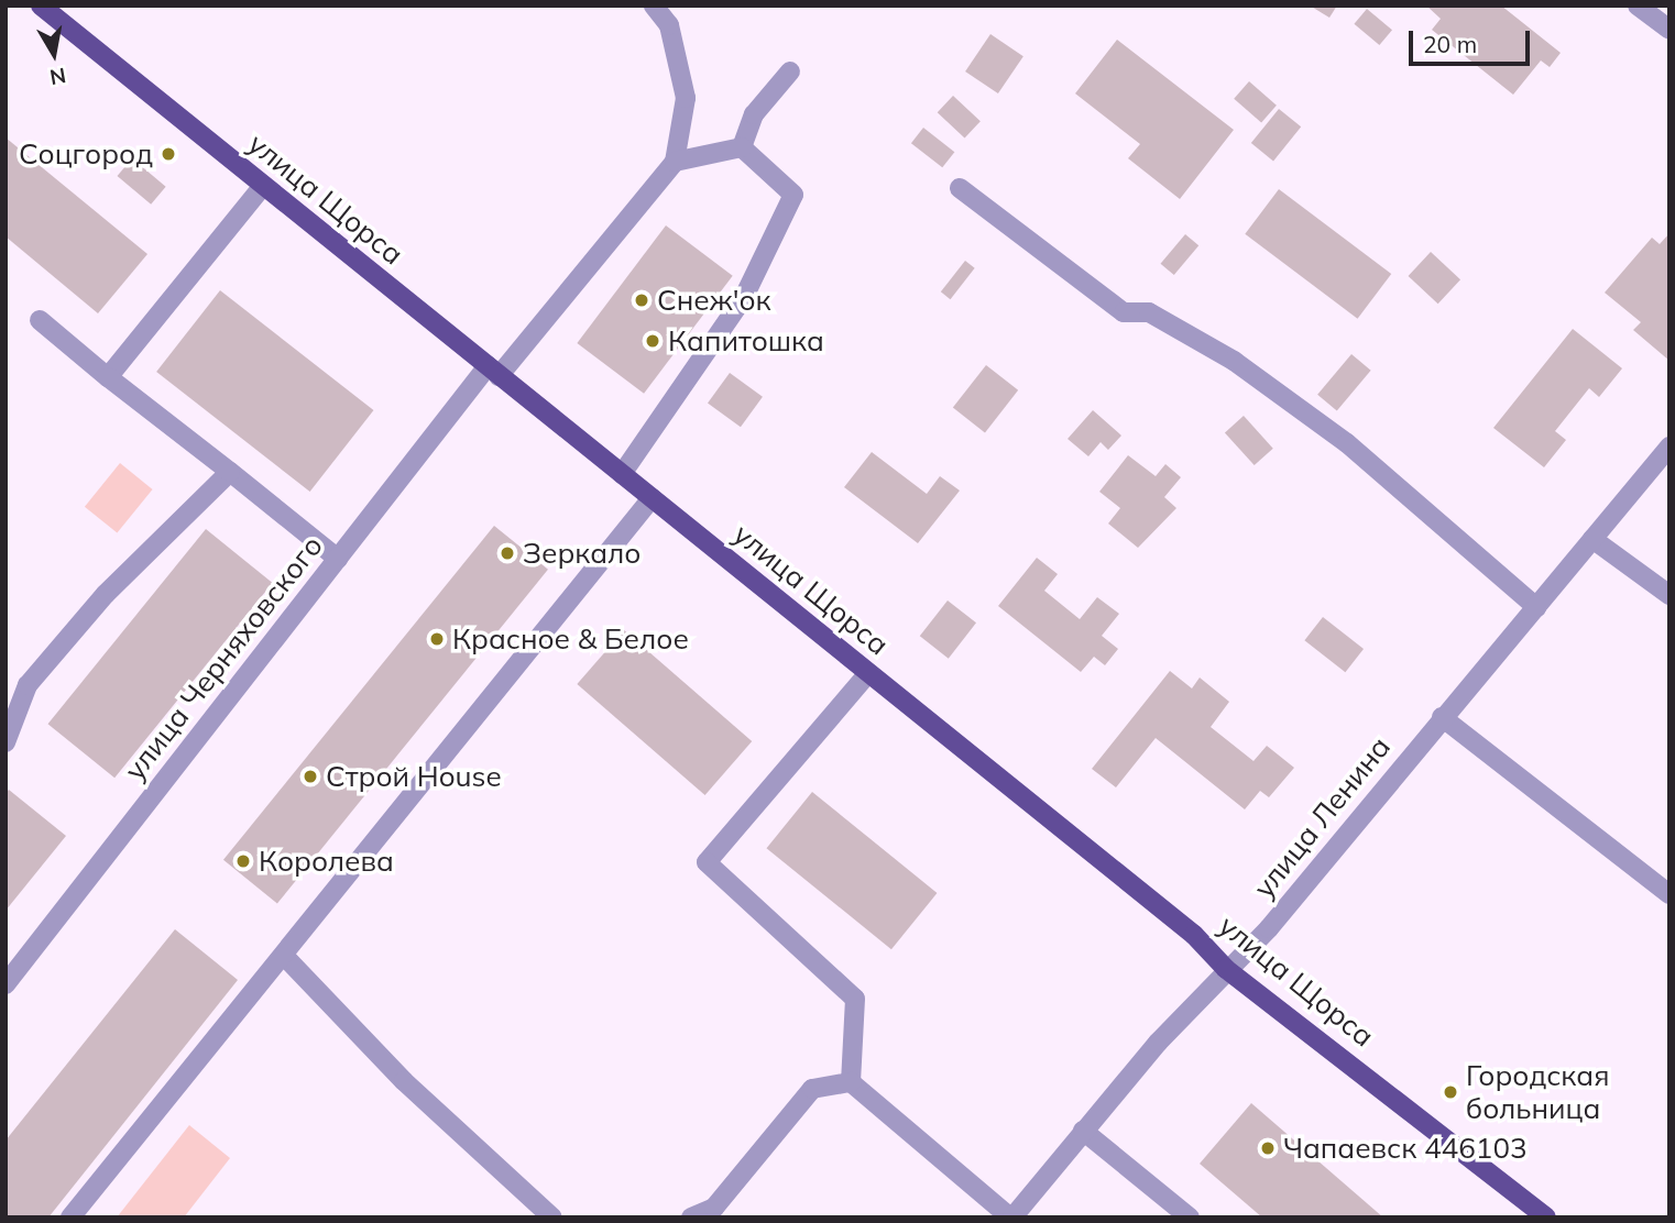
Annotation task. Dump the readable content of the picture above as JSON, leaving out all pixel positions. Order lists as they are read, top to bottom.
{
  "streets": {
    "main road": ["улица Щорса"],
    "street": ["улица Черняховского", "улица Ленина"]
  },
  "crossings": [
    ["улица Щорса", "улица Черняховского"],
    ["улица Щорса", "улица Ленина"]
  ],
  "places": [
    "Соцгород",
    "Снеж'ок",
    "Капитошка",
    "Зеркало",
    "Красное & Белое",
    "Строй House",
    "Королева",
    "Городская больница",
    "Чапаевск 446103"
  ],
  "scale_bar": "20 m",
  "north": "bottom"
}
